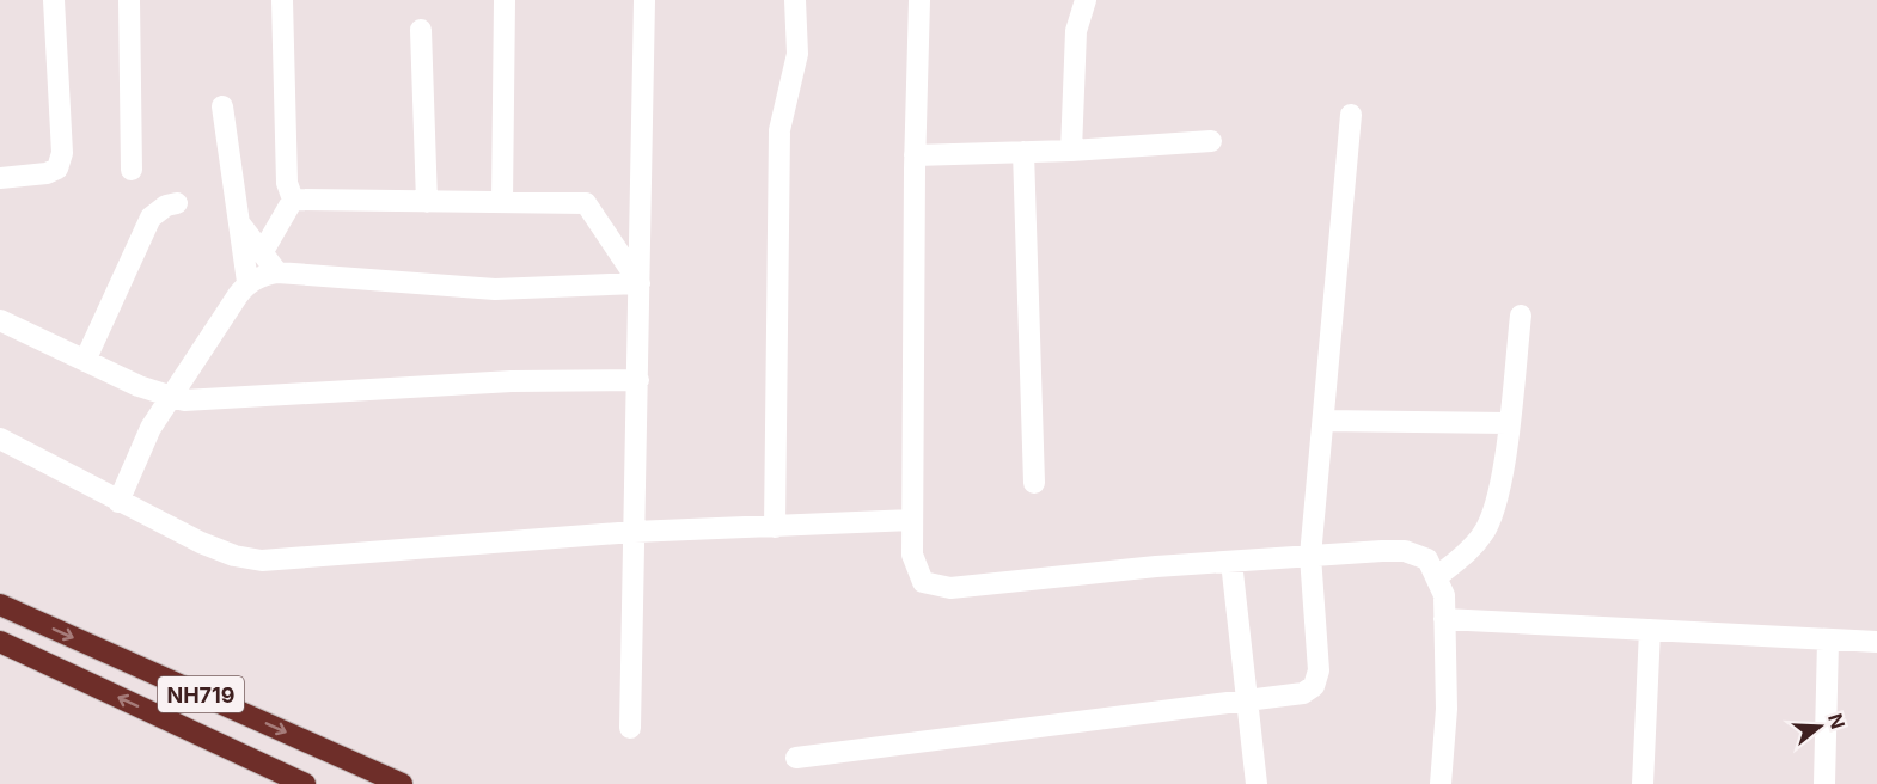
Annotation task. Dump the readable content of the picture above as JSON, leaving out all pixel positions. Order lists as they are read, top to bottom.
{
  "streets": {
    "highway": ["NH719"]
  },
  "north": "right"
}
